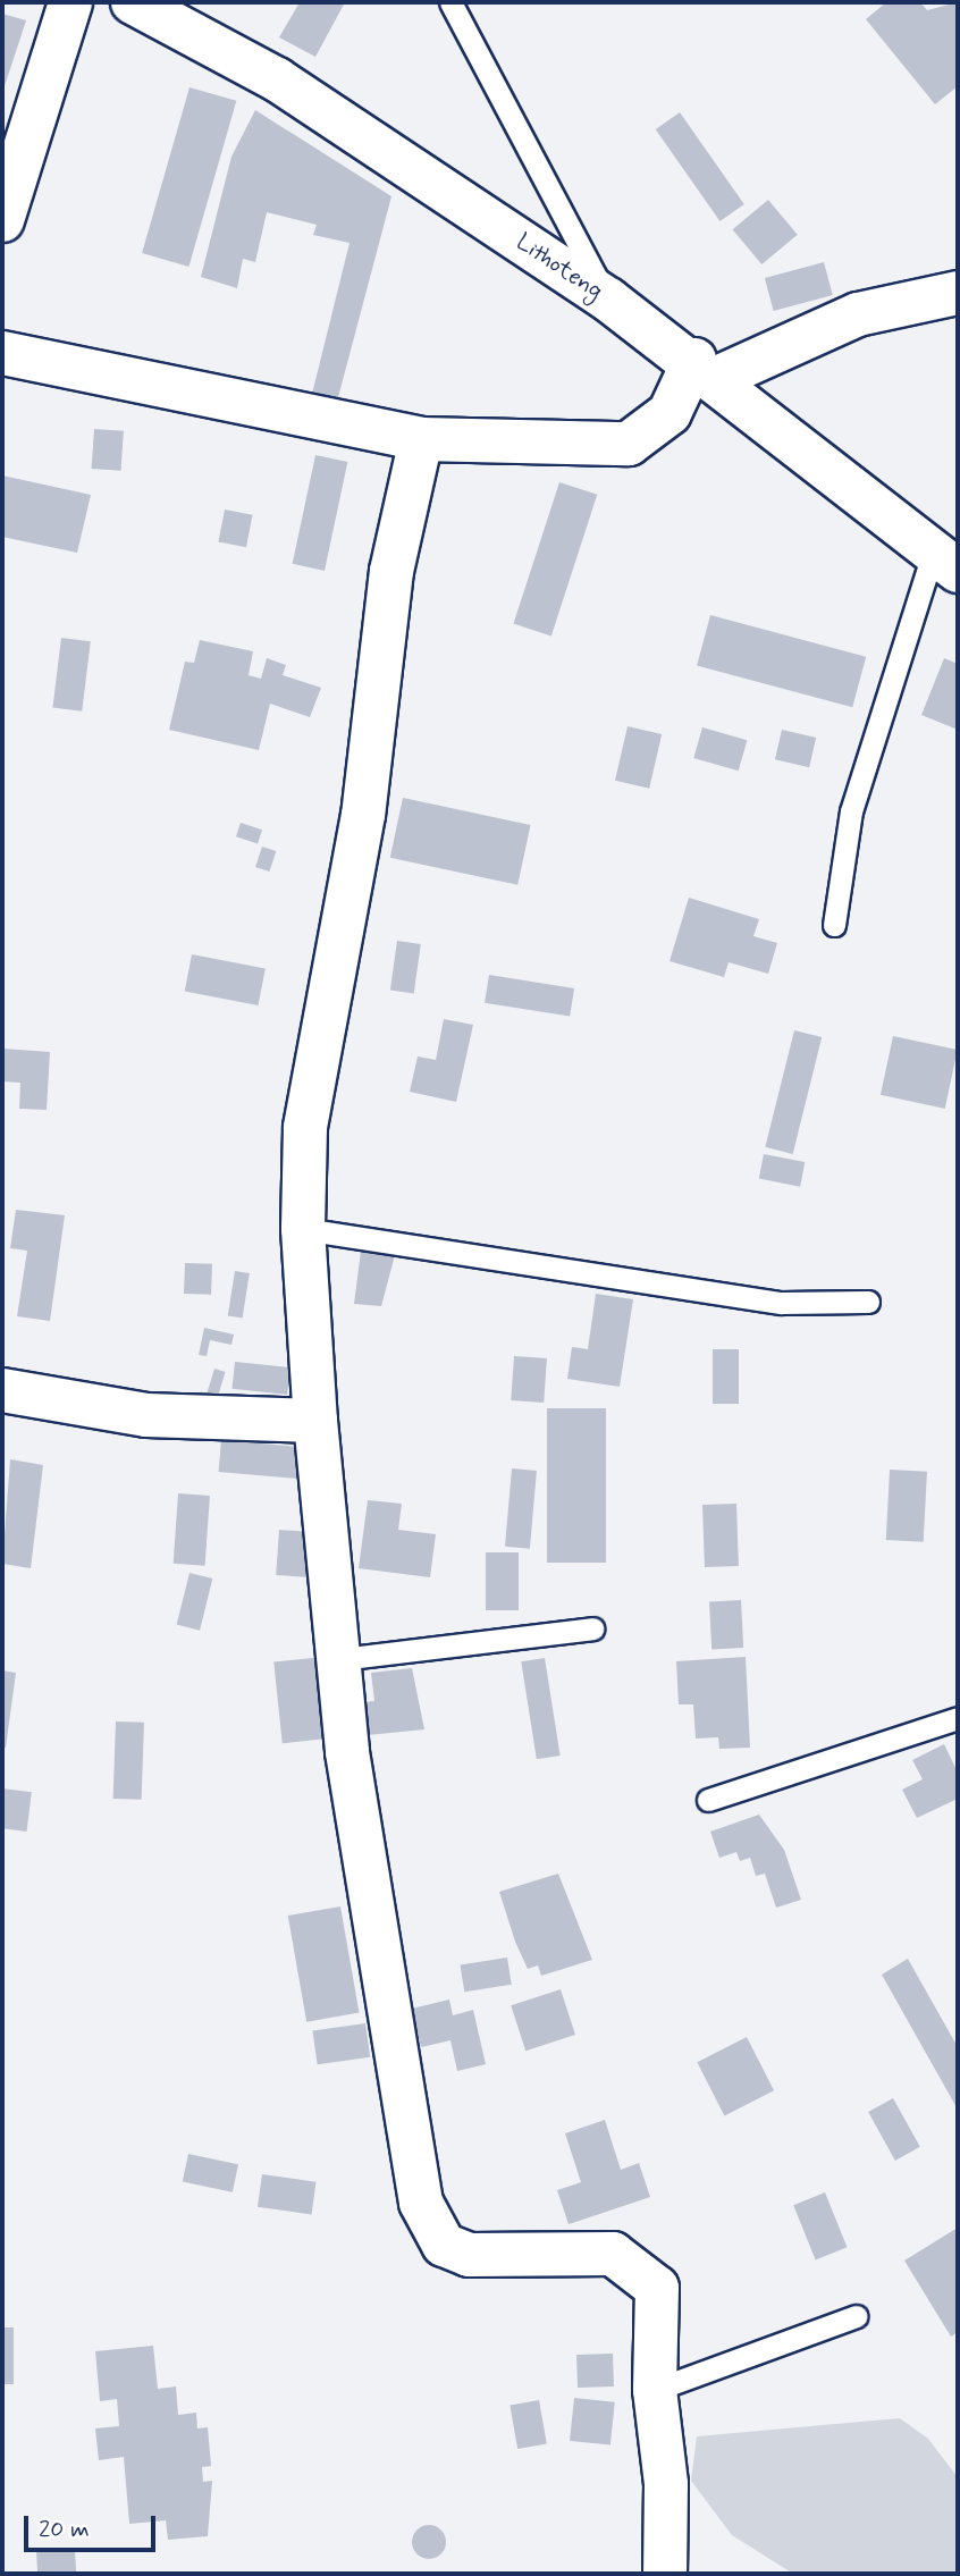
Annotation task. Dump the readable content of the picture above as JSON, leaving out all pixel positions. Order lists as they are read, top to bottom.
{
  "streets": {
    "street": ["Lithoteng"]
  },
  "scale_bar": "20 m"
}
